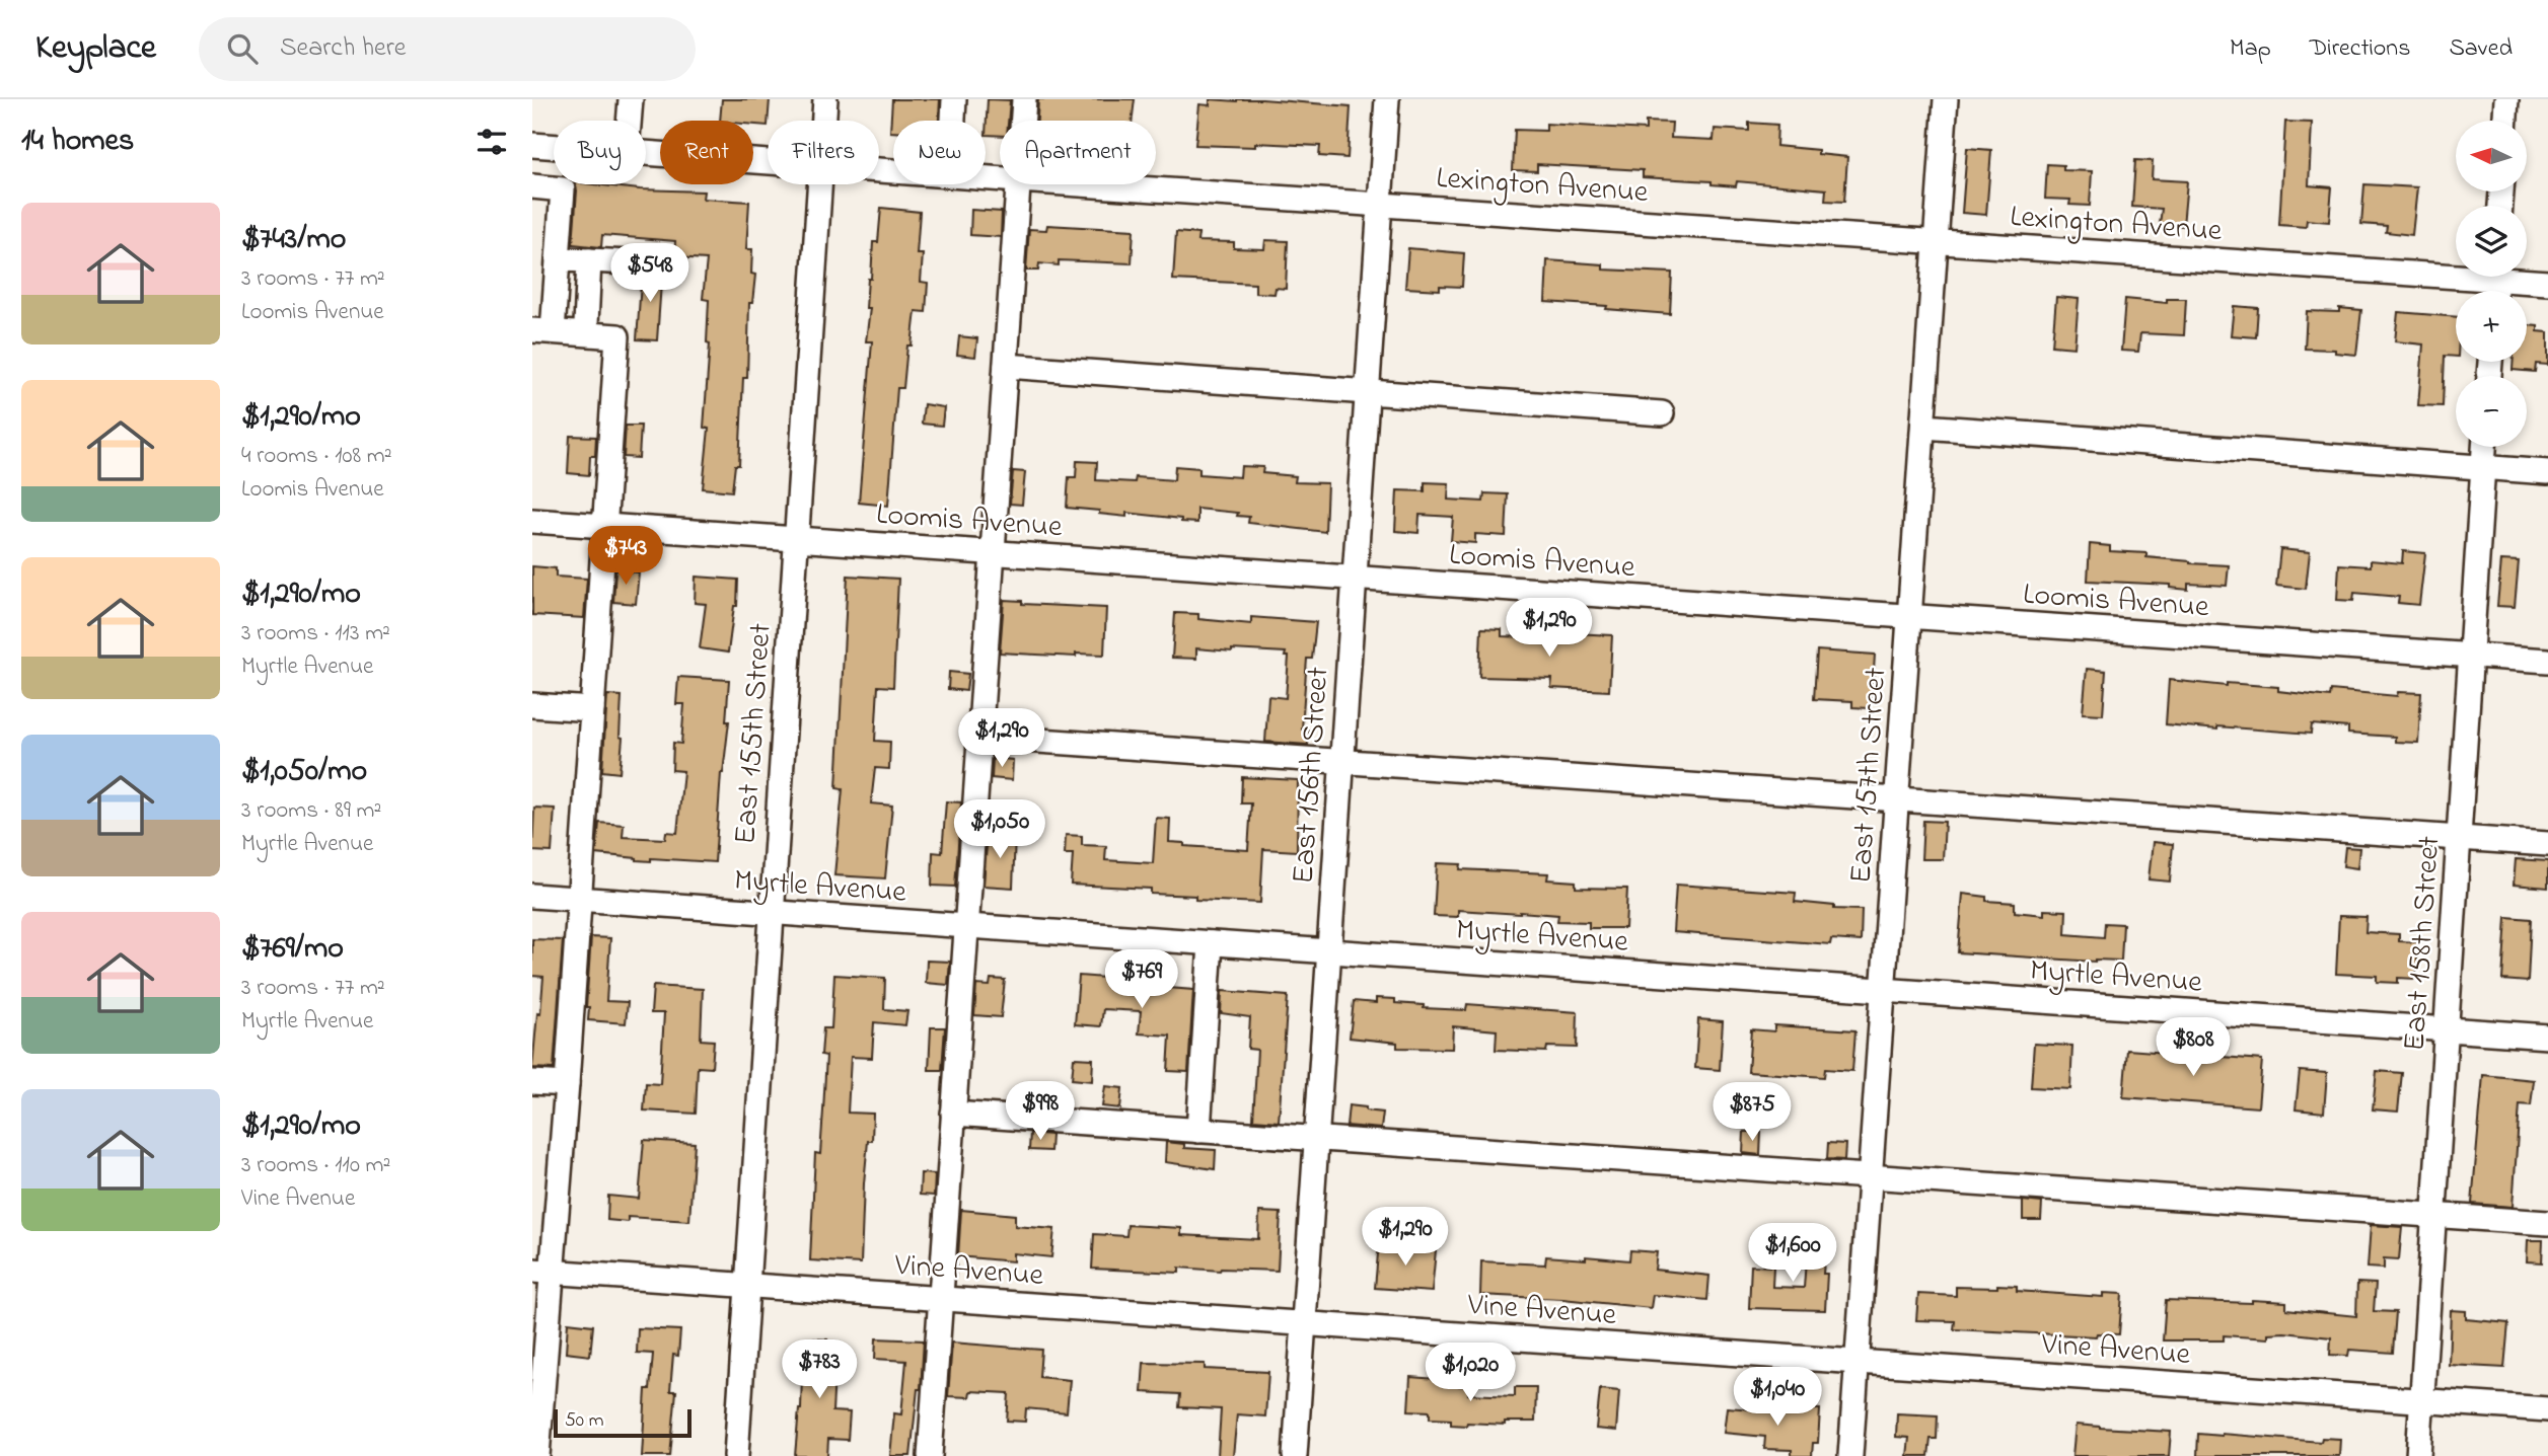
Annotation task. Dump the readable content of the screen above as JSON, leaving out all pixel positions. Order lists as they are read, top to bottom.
{
  "streets": {
    "street": [
      "Lexington Avenue",
      "Loomis Avenue",
      "East 155th Street",
      "East 156th Street",
      "East 157th Street",
      "Myrtle Avenue",
      "East 158th Street",
      "Vine Avenue"
    ]
  },
  "crossings": [
    ["Lexington Avenue", "East 156th Street"],
    ["Lexington Avenue", "East 157th Street"],
    ["Loomis Avenue", "East 155th Street"],
    ["Loomis Avenue", "East 156th Street"],
    ["Loomis Avenue", "East 157th Street"],
    ["Loomis Avenue", "East 158th Street"],
    ["East 155th Street", "Myrtle Avenue"],
    ["East 155th Street", "Vine Avenue"],
    ["East 156th Street", "Myrtle Avenue"],
    ["East 156th Street", "Vine Avenue"],
    ["East 157th Street", "Myrtle Avenue"],
    ["East 157th Street", "Vine Avenue"],
    ["Myrtle Avenue", "East 158th Street"],
    ["East 158th Street", "Vine Avenue"]
  ],
  "scale_bar": "50 m",
  "north": "left",
  "page": {
    "header": "Keyplace",
    "search": "Search here",
    "nav": ["Map", "Directions", "Saved"],
    "heading": "14 homes",
    "map_buttons": ["+", "−"],
    "chip": [
      "Buy",
      "Rent",
      "Filters",
      "New",
      "Apartment"
    ],
    "list": [
      {
        "name": "$743/mo",
        "note": "3 rooms · 77 m² · Loomis Avenue"
      },
      {
        "name": "$1,290/mo",
        "note": "4 rooms · 108 m² · Loomis Avenue"
      },
      {
        "name": "$1,290/mo",
        "note": "3 rooms · 113 m² · Myrtle Avenue"
      },
      {
        "name": "$1,050/mo",
        "note": "3 rooms · 89 m² · Myrtle Avenue"
      },
      {
        "name": "$769/mo",
        "note": "3 rooms · 77 m² · Myrtle Avenue"
      },
      {
        "name": "$1,290/mo",
        "note": "3 rooms · 110 m² · Vine Avenue"
      }
    ],
    "price": [
      "$548",
      "$743",
      "$1,290",
      "$1,290",
      "$1,050",
      "$769",
      "$808",
      "$998",
      "$875",
      "$1,290",
      "$1,600",
      "$783",
      "$1,020",
      "$1,040"
    ],
    "scale": "50 m"
  }
}
